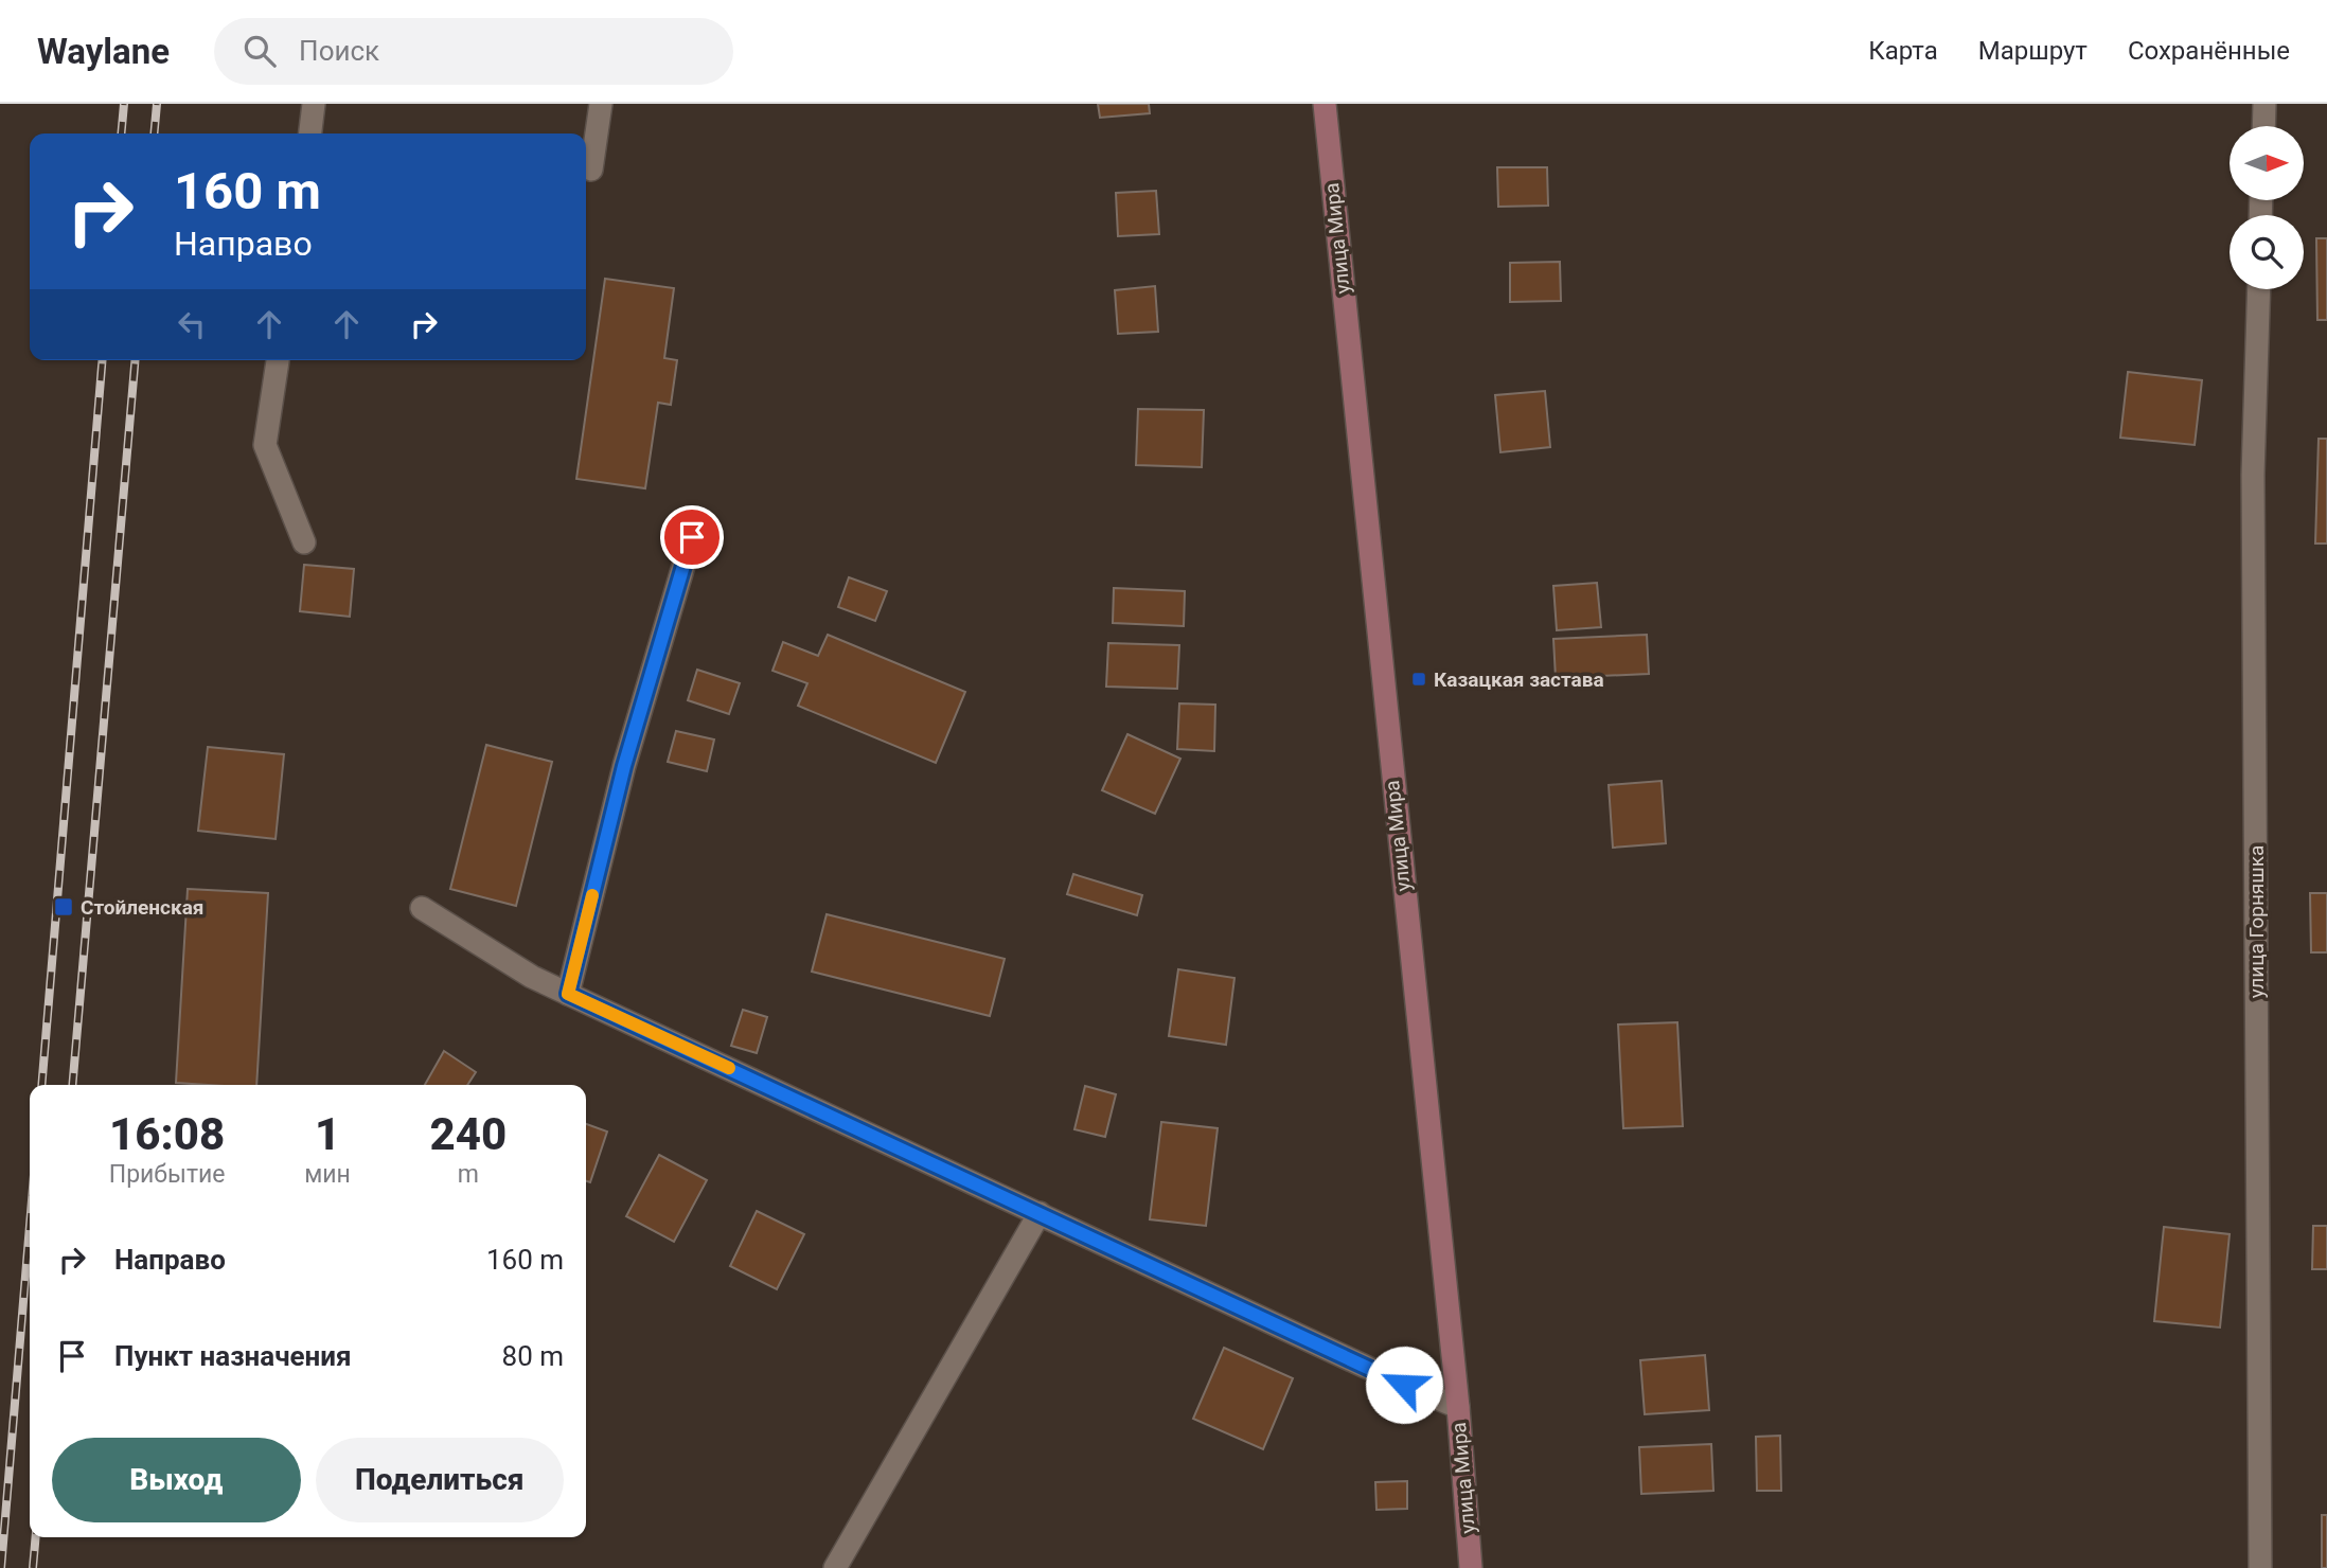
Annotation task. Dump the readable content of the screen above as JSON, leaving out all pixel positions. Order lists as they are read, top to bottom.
{
  "streets": {
    "main road": ["улица Мира"],
    "street": ["улица Горняшка"]
  },
  "places": {
    "transit": ["Казацкая застава", "Стойленская"]
  },
  "north": "right",
  "page": {
    "header": "Waylane",
    "search": "Поиск",
    "nav": ["Карта", "Маршрут", "Сохранённые"],
    "turn": ["160 m", "Направо"],
    "eta": [
      "16:08",
      "Прибытие",
      "1",
      "мин",
      "240",
      "m"
    ],
    "list": [
      {
        "name": "Направо",
        "value": "160 m"
      },
      {
        "name": "Пункт назначения",
        "value": "80 m"
      }
    ],
    "buttons": ["Выход", "Поделиться"]
  }
}
